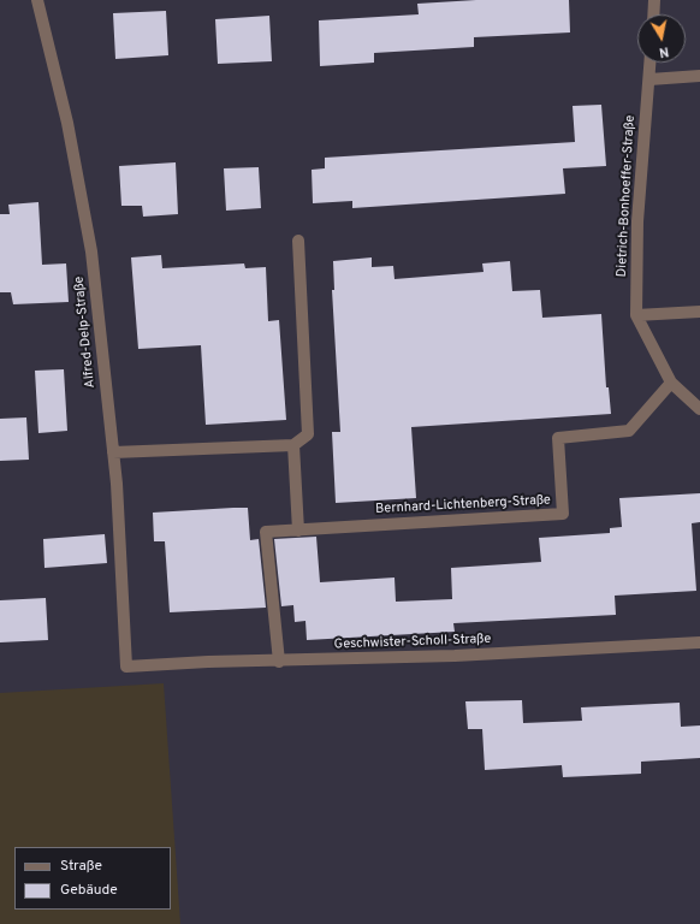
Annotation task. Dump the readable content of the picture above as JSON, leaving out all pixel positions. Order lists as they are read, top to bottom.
{
  "streets": {
    "street": [
      "Dietrich-Bonhoeffer-Straße",
      "Alfred-Delp-Straße",
      "Bernhard-Lichtenberg-Straße",
      "Geschwister-Scholl-Straße"
    ]
  },
  "crossings": [
    ["Dietrich-Bonhoeffer-Straße", "Bernhard-Lichtenberg-Straße"],
    ["Alfred-Delp-Straße", "Geschwister-Scholl-Straße"],
    ["Bernhard-Lichtenberg-Straße", "Geschwister-Scholl-Straße"]
  ],
  "legend": ["Straße", "Gebäude"],
  "north": "bottom"
}
